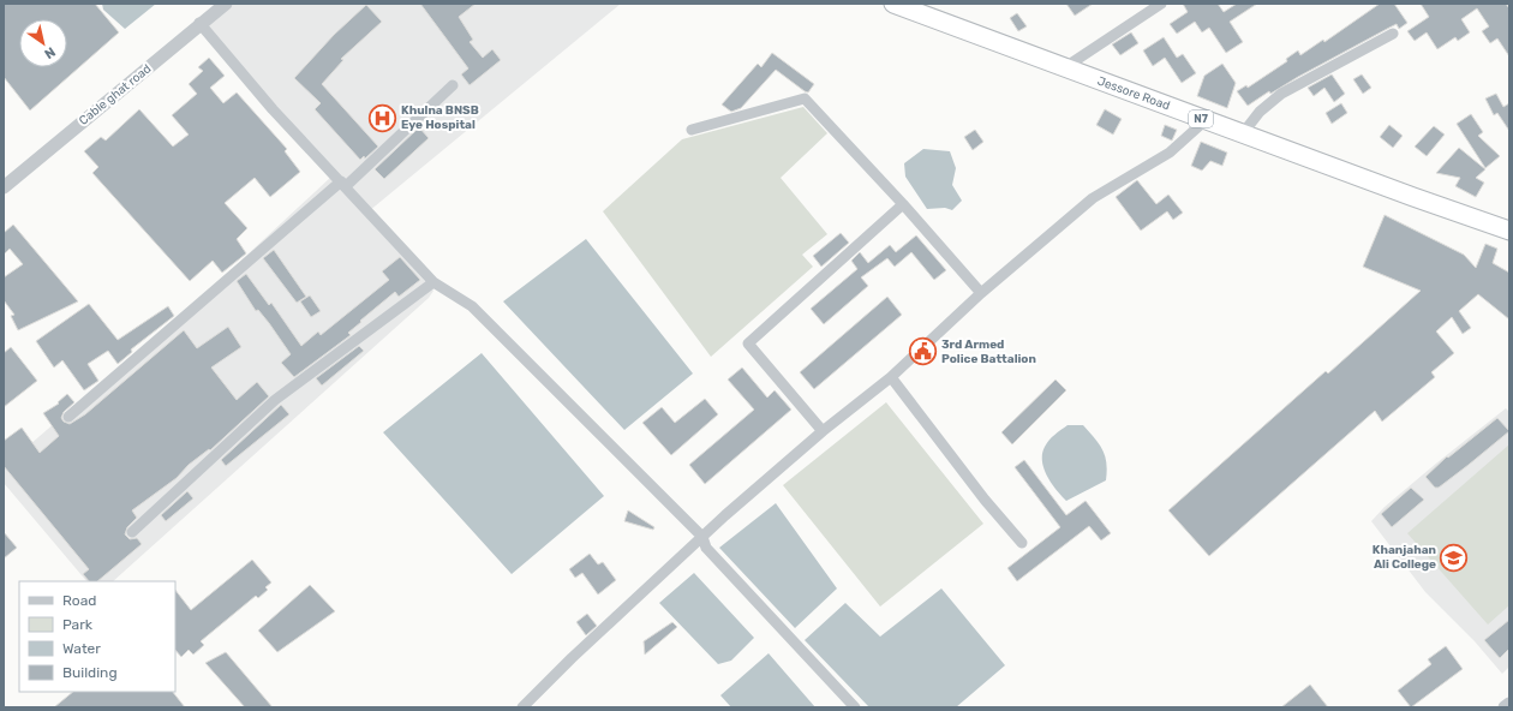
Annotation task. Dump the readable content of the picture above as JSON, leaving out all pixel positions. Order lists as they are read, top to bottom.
{
  "streets": {
    "highway": ["Jessore Road", "N7"],
    "street": ["Cable ghat road"]
  },
  "places": {
    "hospital": ["Khulna BNSB Eye Hospital"],
    "public building": ["3rd Armed Police Battalion"],
    "school or university": ["Khanjahan Ali College"]
  },
  "legend": [
    "Road",
    "Park",
    "Water",
    "Building"
  ],
  "north": "bottom right"
}
